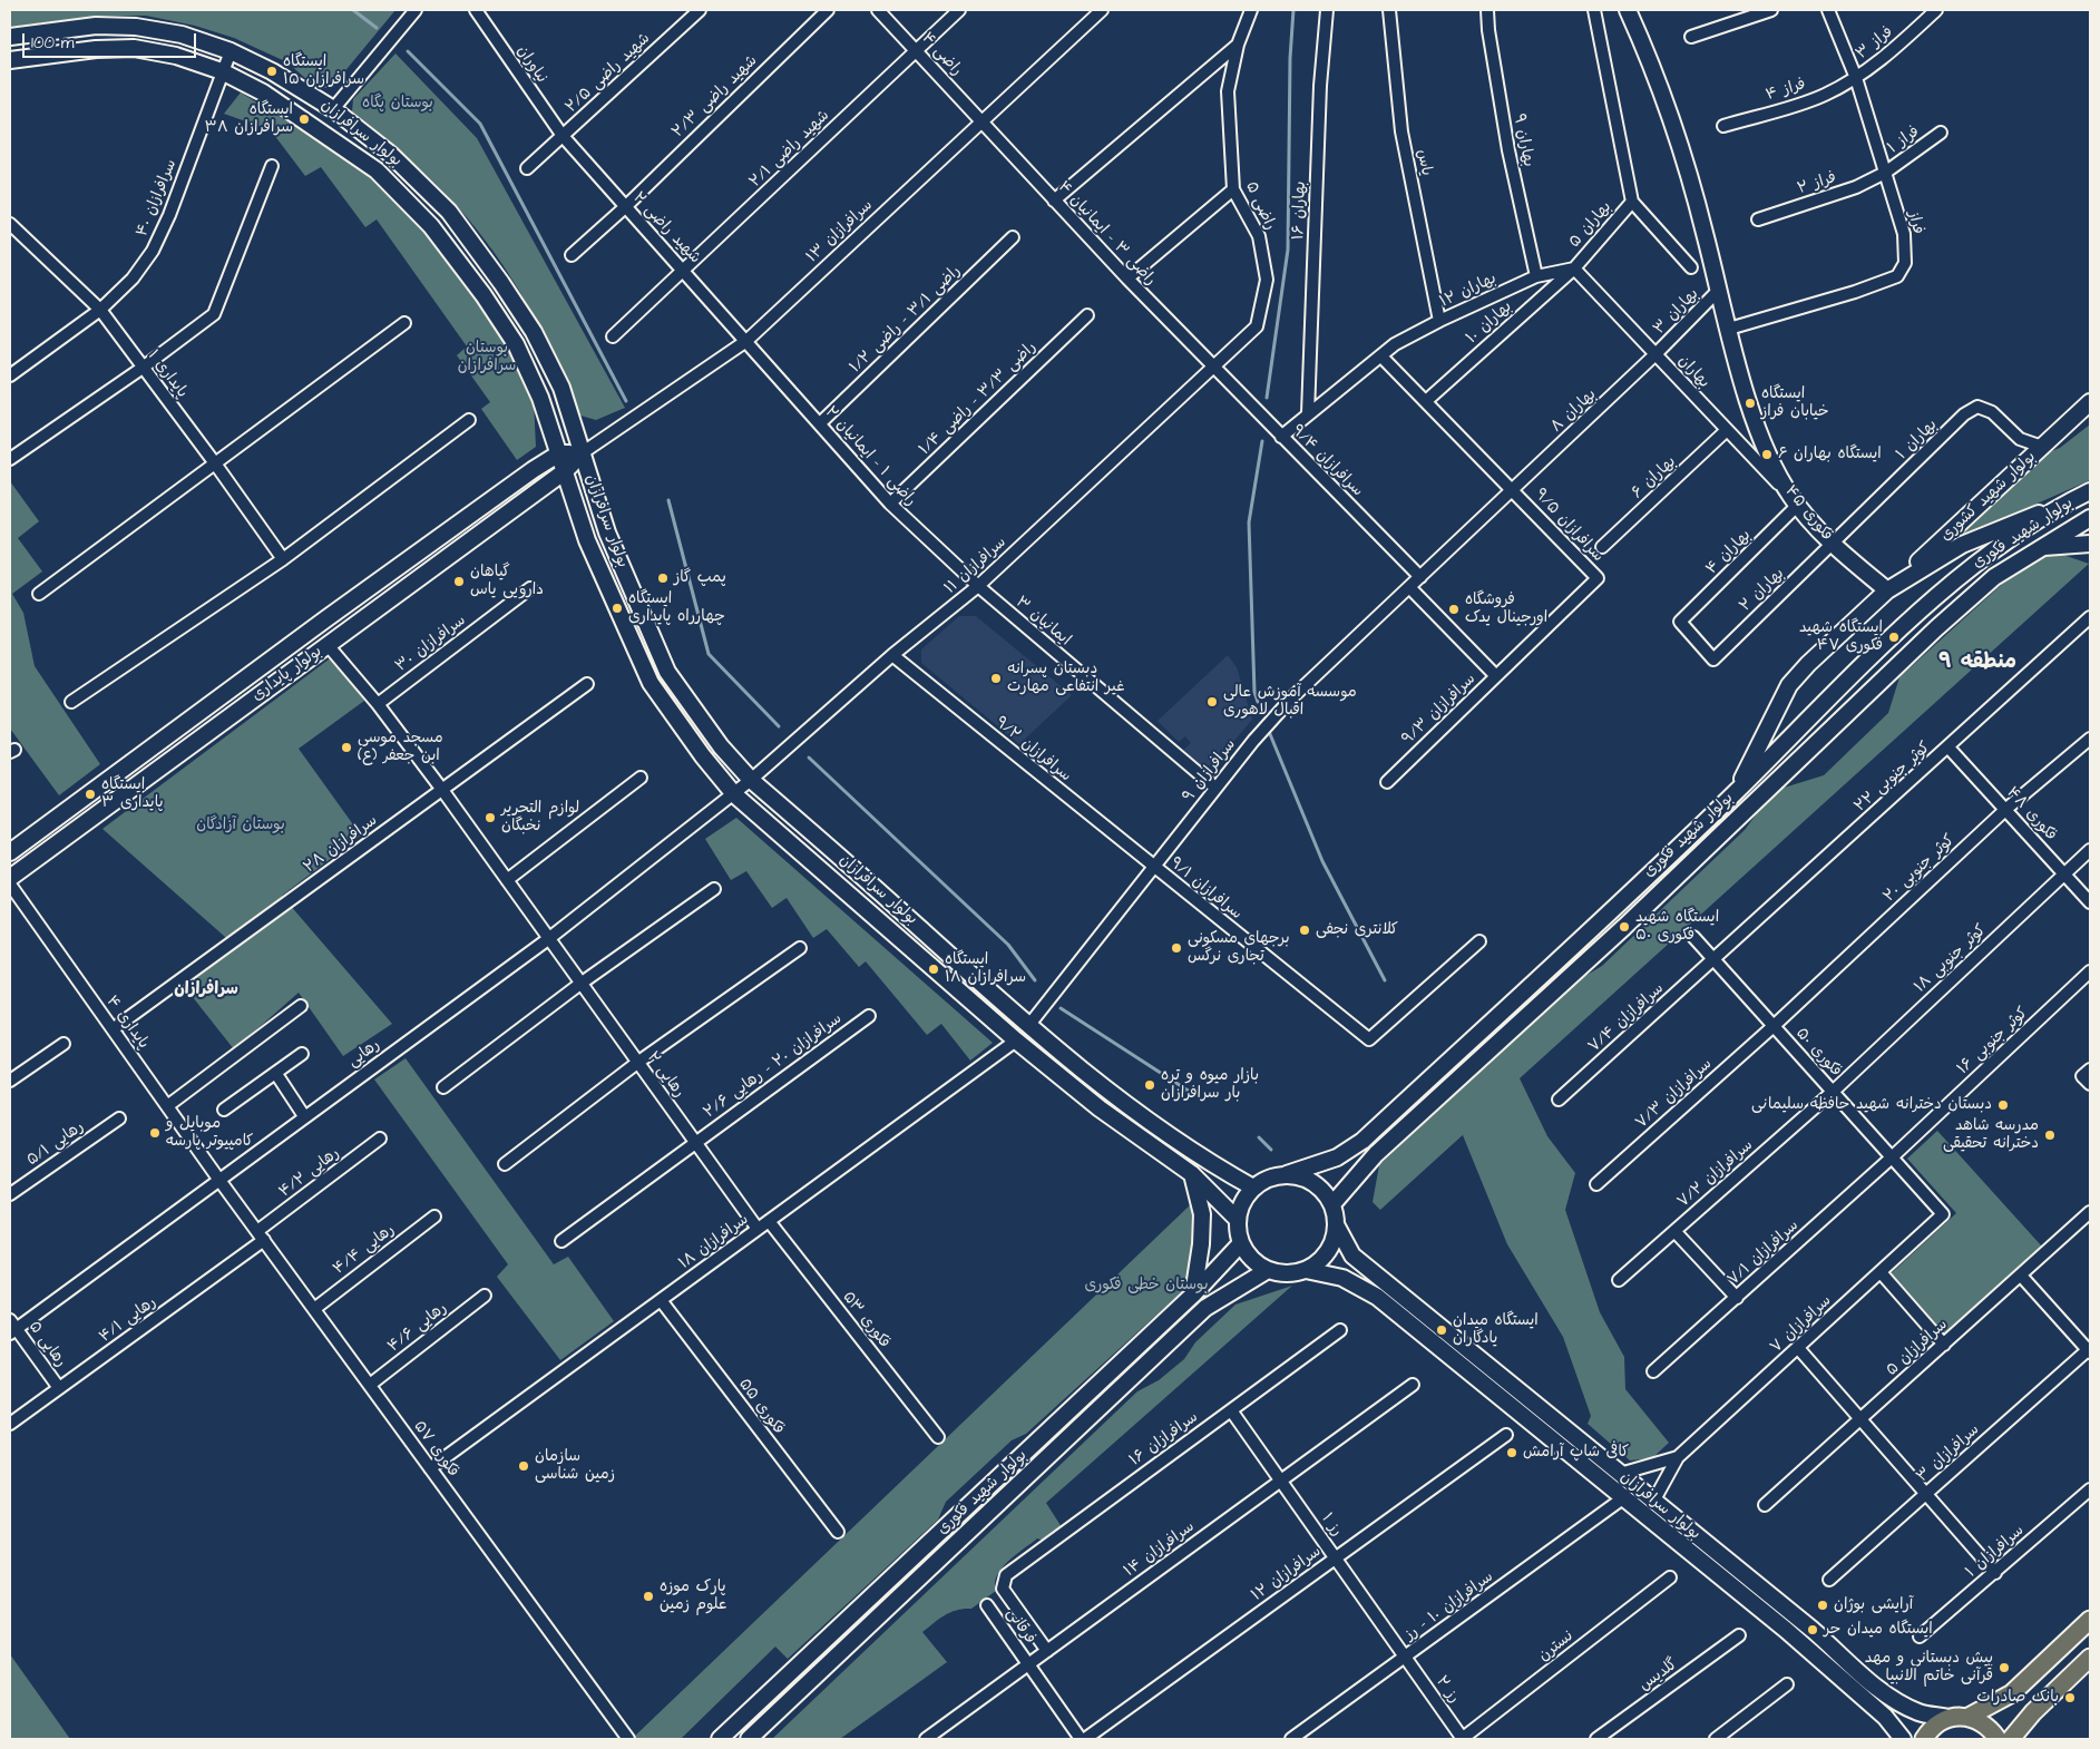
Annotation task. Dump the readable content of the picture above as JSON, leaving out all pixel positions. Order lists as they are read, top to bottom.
{
  "streets": {
    "main road": [
      "بولوار سرافرازان",
      "بولوار شهید کشوری",
      "فکوری ۴۵",
      "بولوار شهید فکوری",
      "بولوار پایداری"
    ],
    "street": [
      "فراز ۳",
      "راضی ۴",
      "نیاوران",
      "شهید راضی ۲/۵",
      "فراز ۴",
      "شهید راضی ۲/۳",
      "بهاران ۹",
      "فراز ۱",
      "شهید راضی ۲/۱",
      "یاس",
      "فراز ۲",
      "سرافرازان ۴۰",
      "راضی ۵",
      "بهاران ۱۶",
      "فراز",
      "بهاران ۵",
      "شهید راضی ۲",
      "سرافرازان ۱۳",
      "راضی ۳ - ایمانیان ۴",
      "بهاران ۱۲",
      "بهاران ۳",
      "راضی ۳/۱ - راضی ۱/۲",
      "بهاران ۱۰",
      "بهاران",
      "پایداری ۱",
      "راضی ۳/۳ - راضی ۱/۴",
      "بهاران ۸",
      "بهاران ۱",
      "راضی ۱ - ایمانیان ۲",
      "سرافرازان ۹/۴",
      "بهاران ۶",
      "سرافرازان ۹/۵",
      "بهاران ۴",
      "سرافرازان ۱۱",
      "بهاران ۲",
      "ایمانیان ۳",
      "سرافرازان ۳۰",
      "سرافرازان ۹/۳",
      "سرافرازان ۹/۲",
      "سرافرازان ۹",
      "کوثر جنوبی ۲۲",
      "فکوری ۴۸",
      "سرافرازان ۲۸",
      "کوثر جنوبی ۲۰",
      "سرافرازان ۹/۱",
      "کوثر جنوبی ۱۸",
      "سرافرازان ۷/۴",
      "پایداری ۴",
      "کوثر جنوبی ۱۶",
      "فکوری ۵۰",
      "رهایی",
      "سرافرازان ۲۰ - رهایی ۲/۶",
      "رهایی ۲",
      "سرافرازان ۷/۳",
      "رهایی ۵/۱",
      "رهایی ۴/۲",
      "سرافرازان ۷/۲",
      "سرافرازان ۱۸",
      "رهایی ۴/۴",
      "سرافرازان ۷/۱",
      "رهایی ۴/۱",
      "فکوری ۵۳",
      "سرافرازان ۷",
      "رهایی ۴/۶",
      "رهایی ۵",
      "سرافرازان ۵",
      "فکوری ۵۵",
      "سرافرازان ۱۶",
      "فکوری ۵۷",
      "سرافرازان ۳",
      "رز ۱",
      "سرافرازان ۱۴",
      "سرافرازان ۱",
      "سرافرازان ۱۲",
      "سرافرازان ۱۰ - رز",
      "فرقانی",
      "نسترن",
      "گلدیس",
      "رز ۲"
    ]
  },
  "crossings": [
    ["فراز ۳", "فراز ۴"],
    ["فراز ۳", "فراز"],
    ["راضی ۴", "شهید راضی ۲/۱"],
    ["راضی ۴", "سرافرازان ۱۳"],
    ["راضی ۴", "راضی ۳ - ایمانیان ۴"],
    ["نیاوران", "شهید راضی ۲/۵"],
    ["نیاوران", "شهید راضی ۲"],
    ["شهید راضی ۲/۵", "شهید راضی ۲"],
    ["فراز ۴", "فراز"],
    ["شهید راضی ۲/۳", "شهید راضی ۲"],
    ["بولوار سرافرازان", "سرافرازان ۴۰"],
    ["بولوار سرافرازان", "سرافرازان ۱۳"],
    ["بولوار سرافرازان", "بولوار شهید فکوری"],
    ["بولوار سرافرازان", "سرافرازان ۱۱"],
    ["بولوار سرافرازان", "بولوار پایداری"],
    ["بولوار سرافرازان", "سرافرازان ۹"],
    ["بولوار سرافرازان", "رهایی"],
    ["بولوار سرافرازان", "سرافرازان ۱۸"],
    ["بولوار سرافرازان", "سرافرازان ۱۰ - رز"],
    ["بهاران ۹", "بهاران ۱۲"],
    ["فراز ۱", "فراز ۲"],
    ["فراز ۱", "فراز"],
    ["شهید راضی ۲/۱", "شهید راضی ۲"],
    ["یاس", "بهاران ۱۲"],
    ["فراز ۲", "فراز"],
    ["سرافرازان ۴۰", "پایداری ۱"],
    ["راضی ۵", "راضی ۳ - ایمانیان ۴"],
    ["راضی ۵", "سرافرازان ۹/۴"],
    ["راضی ۵", "سرافرازان ۱۱"],
    ["بهاران ۱۶", "بهاران ۱۲"],
    ["فراز", "فکوری ۴۵"],
    ["بهاران ۵", "بهاران ۱۲"],
    ["بهاران ۵", "بهاران ۱۰"],
    ["بهاران ۵", "بهاران"],
    ["شهید راضی ۲", "سرافرازان ۱۳"],
    ["شهید راضی ۲", "راضی ۱ - ایمانیان ۲"],
    ["سرافرازان ۱۳", "راضی ۳ - ایمانیان ۴"],
    ["سرافرازان ۱۳", "راضی ۱ - ایمانیان ۲"],
    ["سرافرازان ۱۳", "بولوار پایداری"],
    ["راضی ۳ - ایمانیان ۴", "سرافرازان ۹/۴"],
    ["راضی ۳ - ایمانیان ۴", "سرافرازان ۱۱"],
    ["بهاران ۱۲", "بهاران ۱۰"],
    ["بهاران ۱۲", "بهاران"],
    ["بهاران ۱۲", "سرافرازان ۹/۴"],
    ["بهاران ۳", "بهاران"],
    ["بهاران ۳", "بهاران ۸"],
    ["بهاران ۳", "فکوری ۴۵"],
    ["راضی ۳/۱ - راضی ۱/۲", "راضی ۱ - ایمانیان ۲"],
    ["بهاران ۱۰", "بهاران"],
    ["بهاران", "بهاران ۸"],
    ["بهاران", "بهاران ۶"],
    ["بهاران", "فکوری ۴۵"],
    ["بهاران", "بهاران ۴"],
    ["راضی ۳/۳ - راضی ۱/۴", "راضی ۱ - ایمانیان ۲"],
    ["بهاران ۸", "سرافرازان ۹/۵"],
    ["بهاران ۸", "سرافرازان ۹"],
    ["بهاران ۱", "بولوار شهید کشوری"],
    ["بهاران ۱", "فکوری ۴۵"],
    ["بهاران ۱", "بهاران ۲"],
    ["راضی ۱ - ایمانیان ۲", "سرافرازان ۱۱"],
    ["راضی ۱ - ایمانیان ۲", "ایمانیان ۳"],
    ["سرافرازان ۹/۴", "سرافرازان ۱۱"],
    ["سرافرازان ۹/۴", "سرافرازان ۹"],
    ["بولوار شهید کشوری", "فکوری ۴۵"],
    ["فکوری ۴۵", "بهاران ۴"],
    ["فکوری ۴۵", "بهاران ۲"],
    ["سرافرازان ۹/۵", "سرافرازان ۹/۳"],
    ["سرافرازان ۹/۵", "سرافرازان ۹"],
    ["بهاران ۴", "بهاران ۲"],
    ["سرافرازان ۱۱", "ایمانیان ۳"],
    ["سرافرازان ۱۱", "سرافرازان ۹/۲"],
    ["سرافرازان ۱۱", "رهایی"],
    ["ایمانیان ۳", "سرافرازان ۹"],
    ["سرافرازان ۳۰", "رهایی ۲"],
    ["بولوار پایداری", "رهایی ۲"],
    ["سرافرازان ۹/۳", "سرافرازان ۹"],
    ["سرافرازان ۹/۲", "سرافرازان ۹"],
    ["سرافرازان ۹/۲", "سرافرازان ۹/۱"],
    ["سرافرازان ۹", "سرافرازان ۹/۱"],
    ["کوثر جنوبی ۲۲", "فکوری ۴۸"],
    ["کوثر جنوبی ۲۲", "سرافرازان ۷/۴"],
    ["کوثر جنوبی ۲۲", "فکوری ۵۰"],
    ["فکوری ۴۸", "کوثر جنوبی ۲۰"],
    ["فکوری ۴۸", "کوثر جنوبی ۱۸"],
    ["سرافرازان ۲۸", "پایداری ۴"],
    ["سرافرازان ۲۸", "رهایی ۲"],
    ["کوثر جنوبی ۲۰", "فکوری ۵۰"],
    ["کوثر جنوبی ۲۰", "سرافرازان ۷/۳"],
    ["کوثر جنوبی ۱۸", "فکوری ۵۰"],
    ["کوثر جنوبی ۱۸", "سرافرازان ۷/۲"],
    ["سرافرازان ۷/۴", "فکوری ۵۰"],
    ["پایداری ۴", "رهایی"],
    ["پایداری ۴", "فکوری ۵۷"],
    ["کوثر جنوبی ۱۶", "فکوری ۵۰"],
    ["کوثر جنوبی ۱۶", "سرافرازان ۷/۱"],
    ["فکوری ۵۰", "سرافرازان ۷/۳"],
    ["فکوری ۵۰", "سرافرازان ۷/۲"],
    ["فکوری ۵۰", "سرافرازان ۷/۱"],
    ["فکوری ۵۰", "سرافرازان ۷"],
    ["رهایی", "رهایی ۲"],
    ["رهایی", "رهایی ۵"],
    ["رهایی", "فکوری ۵۷"],
    ["سرافرازان ۲۰ - رهایی ۲/۶", "رهایی ۲"],
    ["رهایی ۲", "سرافرازان ۱۸"],
    ["رهایی ۴/۲", "رهایی ۴/۱"],
    ["رهایی ۴/۲", "فکوری ۵۷"],
    ["سرافرازان ۱۸", "فکوری ۵۳"],
    ["سرافرازان ۱۸", "فکوری ۵۵"],
    ["سرافرازان ۱۸", "فکوری ۵۷"],
    ["رهایی ۴/۴", "فکوری ۵۷"],
    ["رهایی ۴/۱", "رهایی ۵"],
    ["رهایی ۴/۱", "فکوری ۵۷"],
    ["رهایی ۴/۶", "فکوری ۵۷"],
    ["سرافرازان ۱۶", "رز ۱"],
    ["سرافرازان ۱۶", "سرافرازان ۱۴"],
    ["رز ۱", "سرافرازان ۱۴"],
    ["رز ۱", "سرافرازان ۱۲"],
    ["رز ۱", "سرافرازان ۱۰ - رز"],
    ["رز ۱", "رز ۲"],
    ["سرافرازان ۱۴", "فرقانی"],
    ["سرافرازان ۱۲", "فرقانی"],
    ["سرافرازان ۱۰ - رز", "رز ۲"],
    ["نسترن", "رز ۲"]
  ],
  "districts": ["منطقه ۹", "سرافرازان"],
  "parks": [
    "بوستان پگاه",
    "بوستان سرافرازان",
    "بوستان آزادگان",
    "بوستان خطی فکوری"
  ],
  "places": [
    "ایستگاه سرافرازان ۱۵",
    "ایستگاه سرافرازان ۳۸",
    "ایستگاه خیابان فراز",
    "ایستگاه بهاران ۶",
    "پمپ گاز",
    "گیاهان دارویی یاس",
    "ایستگاه چهارراه پایداری",
    "فروشگاه اورجینال یدک",
    "ایستگاه شهید فکوری ۴۷",
    "دبستان پسرانه غیر انتفاعی مهارت",
    "موسسه آموزش عالی اقبال لاهوری",
    "مسجد موسی ابن جعفر (ع)",
    "ایستگاه پایداری ۳",
    "لوازم التحریر نخبگان",
    "ایستگاه شهید فکوری ۵۰",
    "کلانتری نجفی",
    "برجهای مسکونی تجاری نرگس",
    "ایستگاه سرافرازان ۱۸",
    "بازار میوه و تره بار سرافرازان",
    "دبستان دخترانه شهید حافظه سلیمانی",
    "موبایل و کامپیوتر پارسه",
    "مدرسه شاهد دخترانه تحقیقی",
    "ایستگاه میدان یادگاران",
    "کافی شاپ آرامش",
    "سازمان زمین شناسی",
    "پارک موزه علوم زمین",
    "آرایشی بوژان",
    "ایستگاه میدان حر",
    "پیش دبستانی و مهد قرآنی خاتم الانبیا",
    "بانک صادرات"
  ],
  "scale_bar": "100 m"
}
